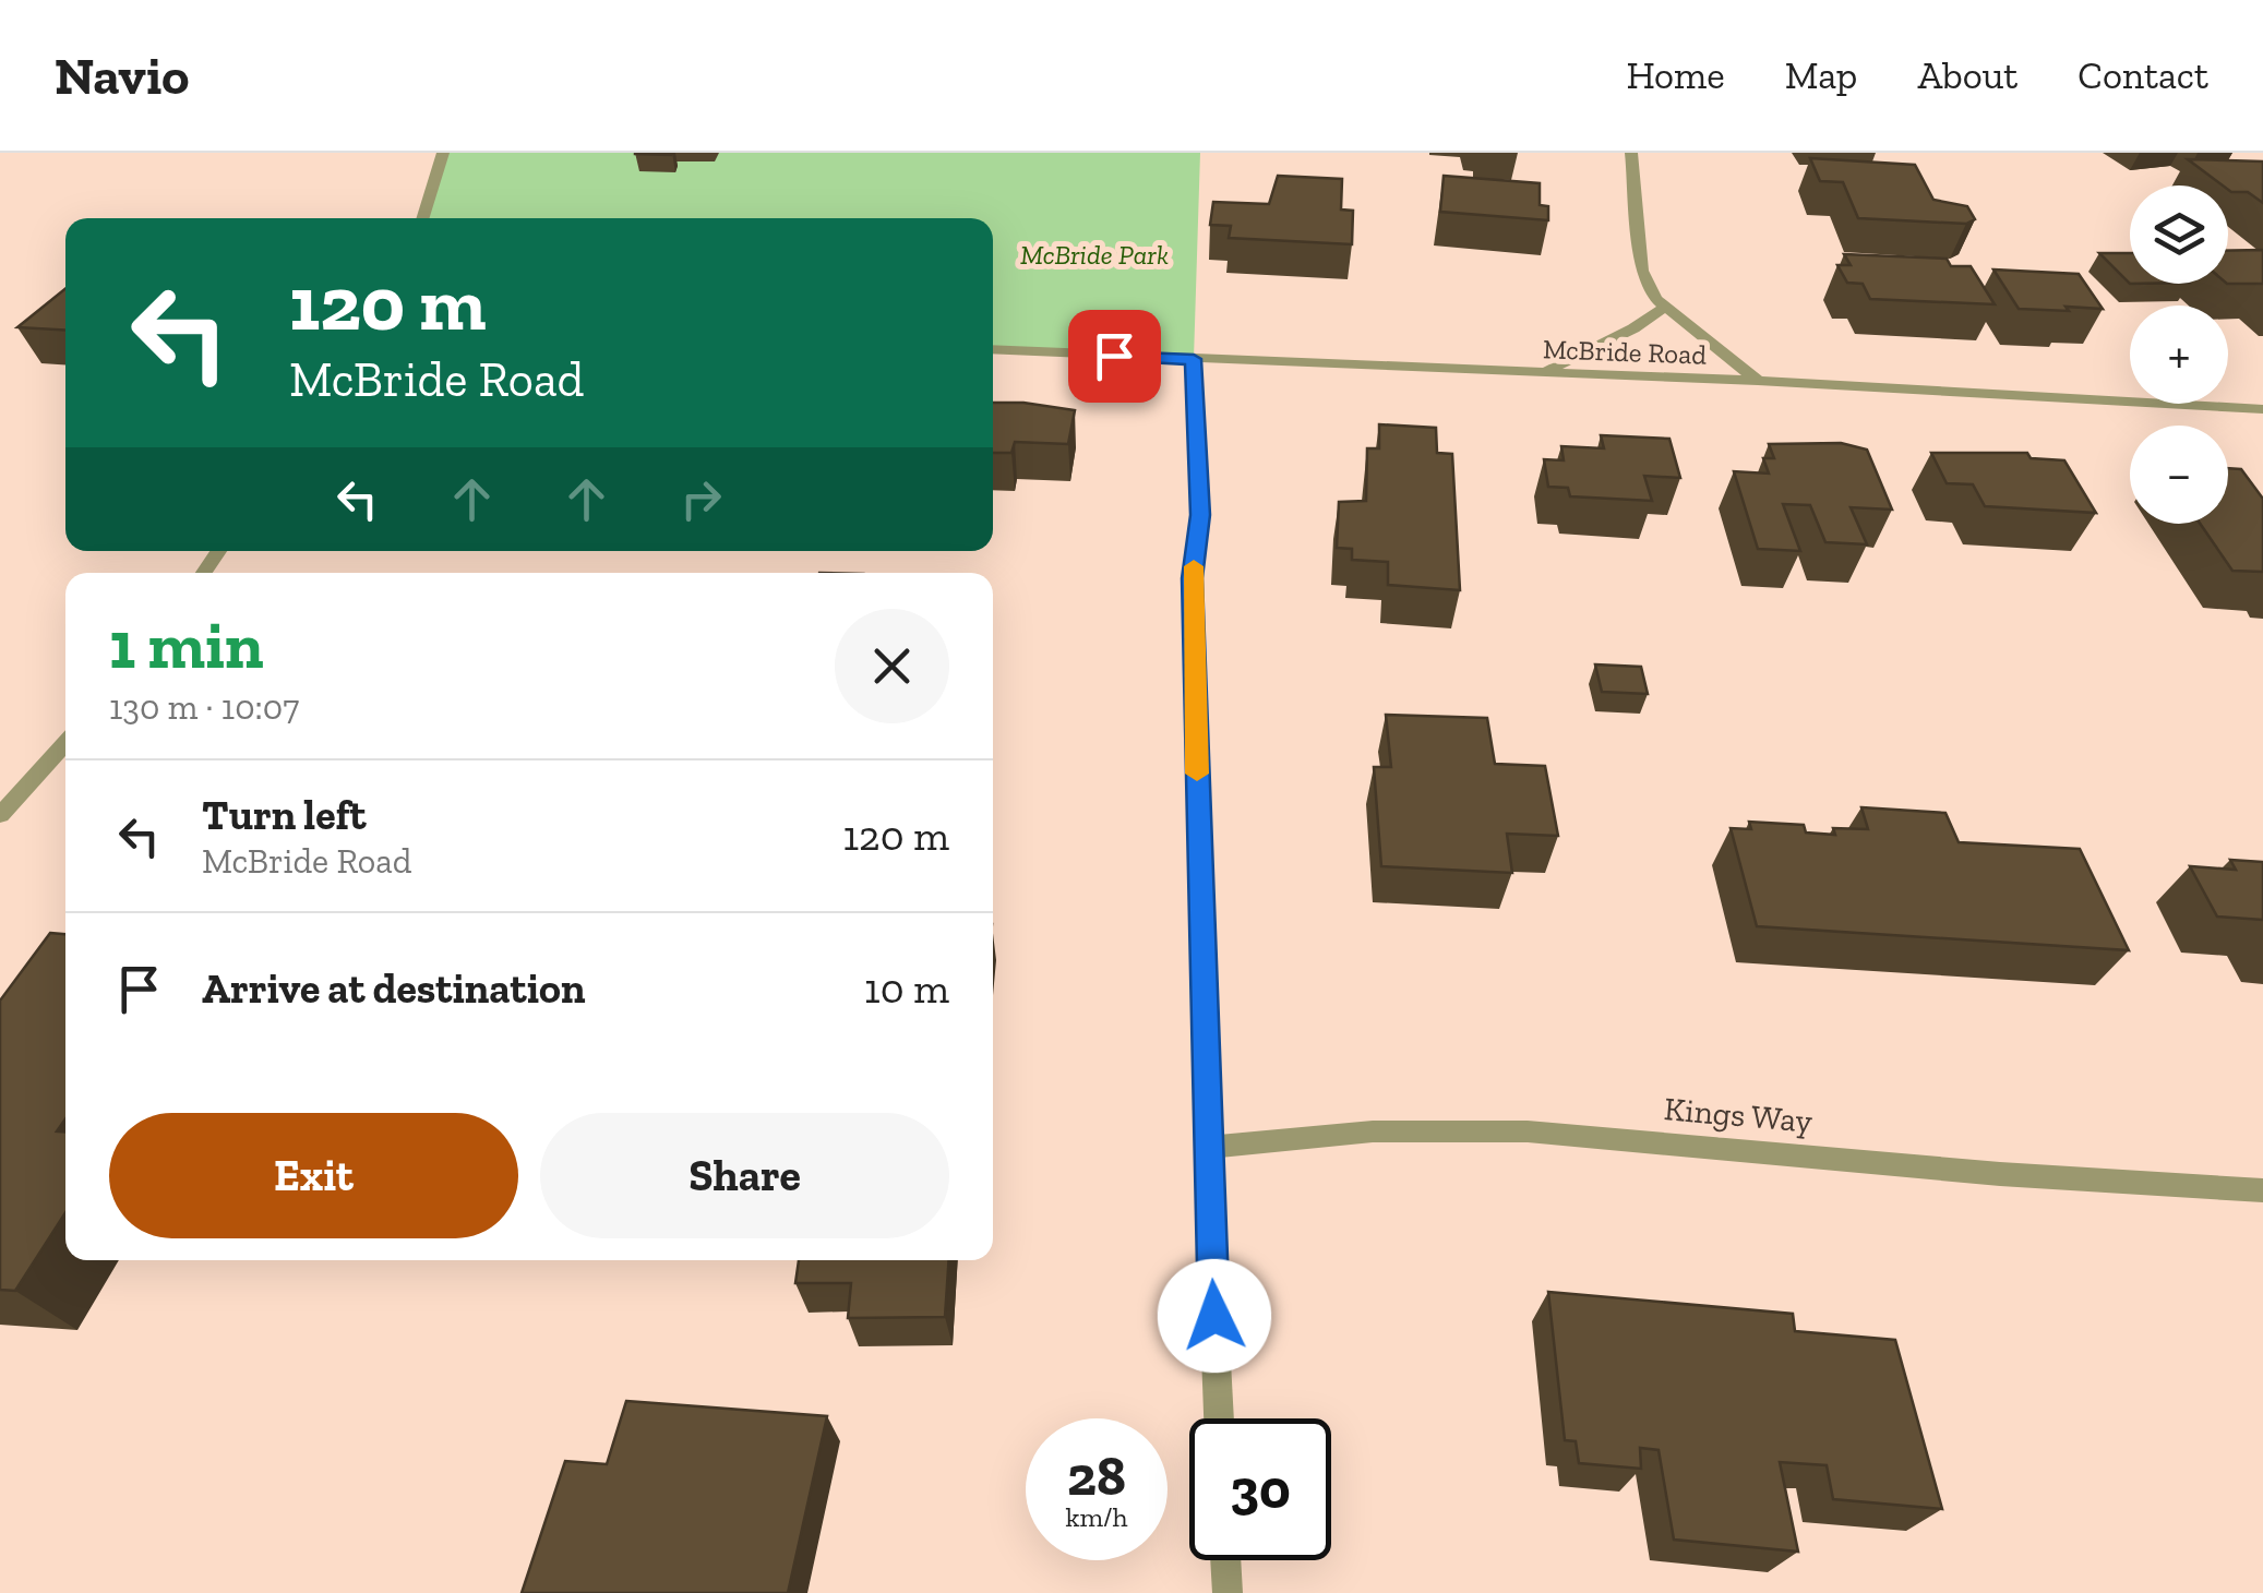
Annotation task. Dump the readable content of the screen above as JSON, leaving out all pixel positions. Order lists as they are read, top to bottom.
{
  "streets": {
    "street": ["McBride Road", "Kings Way"]
  },
  "parks": ["McBride Park"],
  "page": {
    "header": "Navio",
    "nav": [
      "Home",
      "Map",
      "About",
      "Contact"
    ],
    "map_buttons": ["+", "−"],
    "turn": ["120 m", "McBride Road"],
    "heading": ["1 min", "130 m · 10:07"],
    "list": [
      {
        "name": "Turn left",
        "note": "McBride Road",
        "value": "120 m"
      },
      {
        "name": "Arrive at destination",
        "value": "10 m"
      }
    ],
    "buttons": ["Exit", "Share"],
    "speed": "28 km/h",
    "limit": "30"
  }
}
